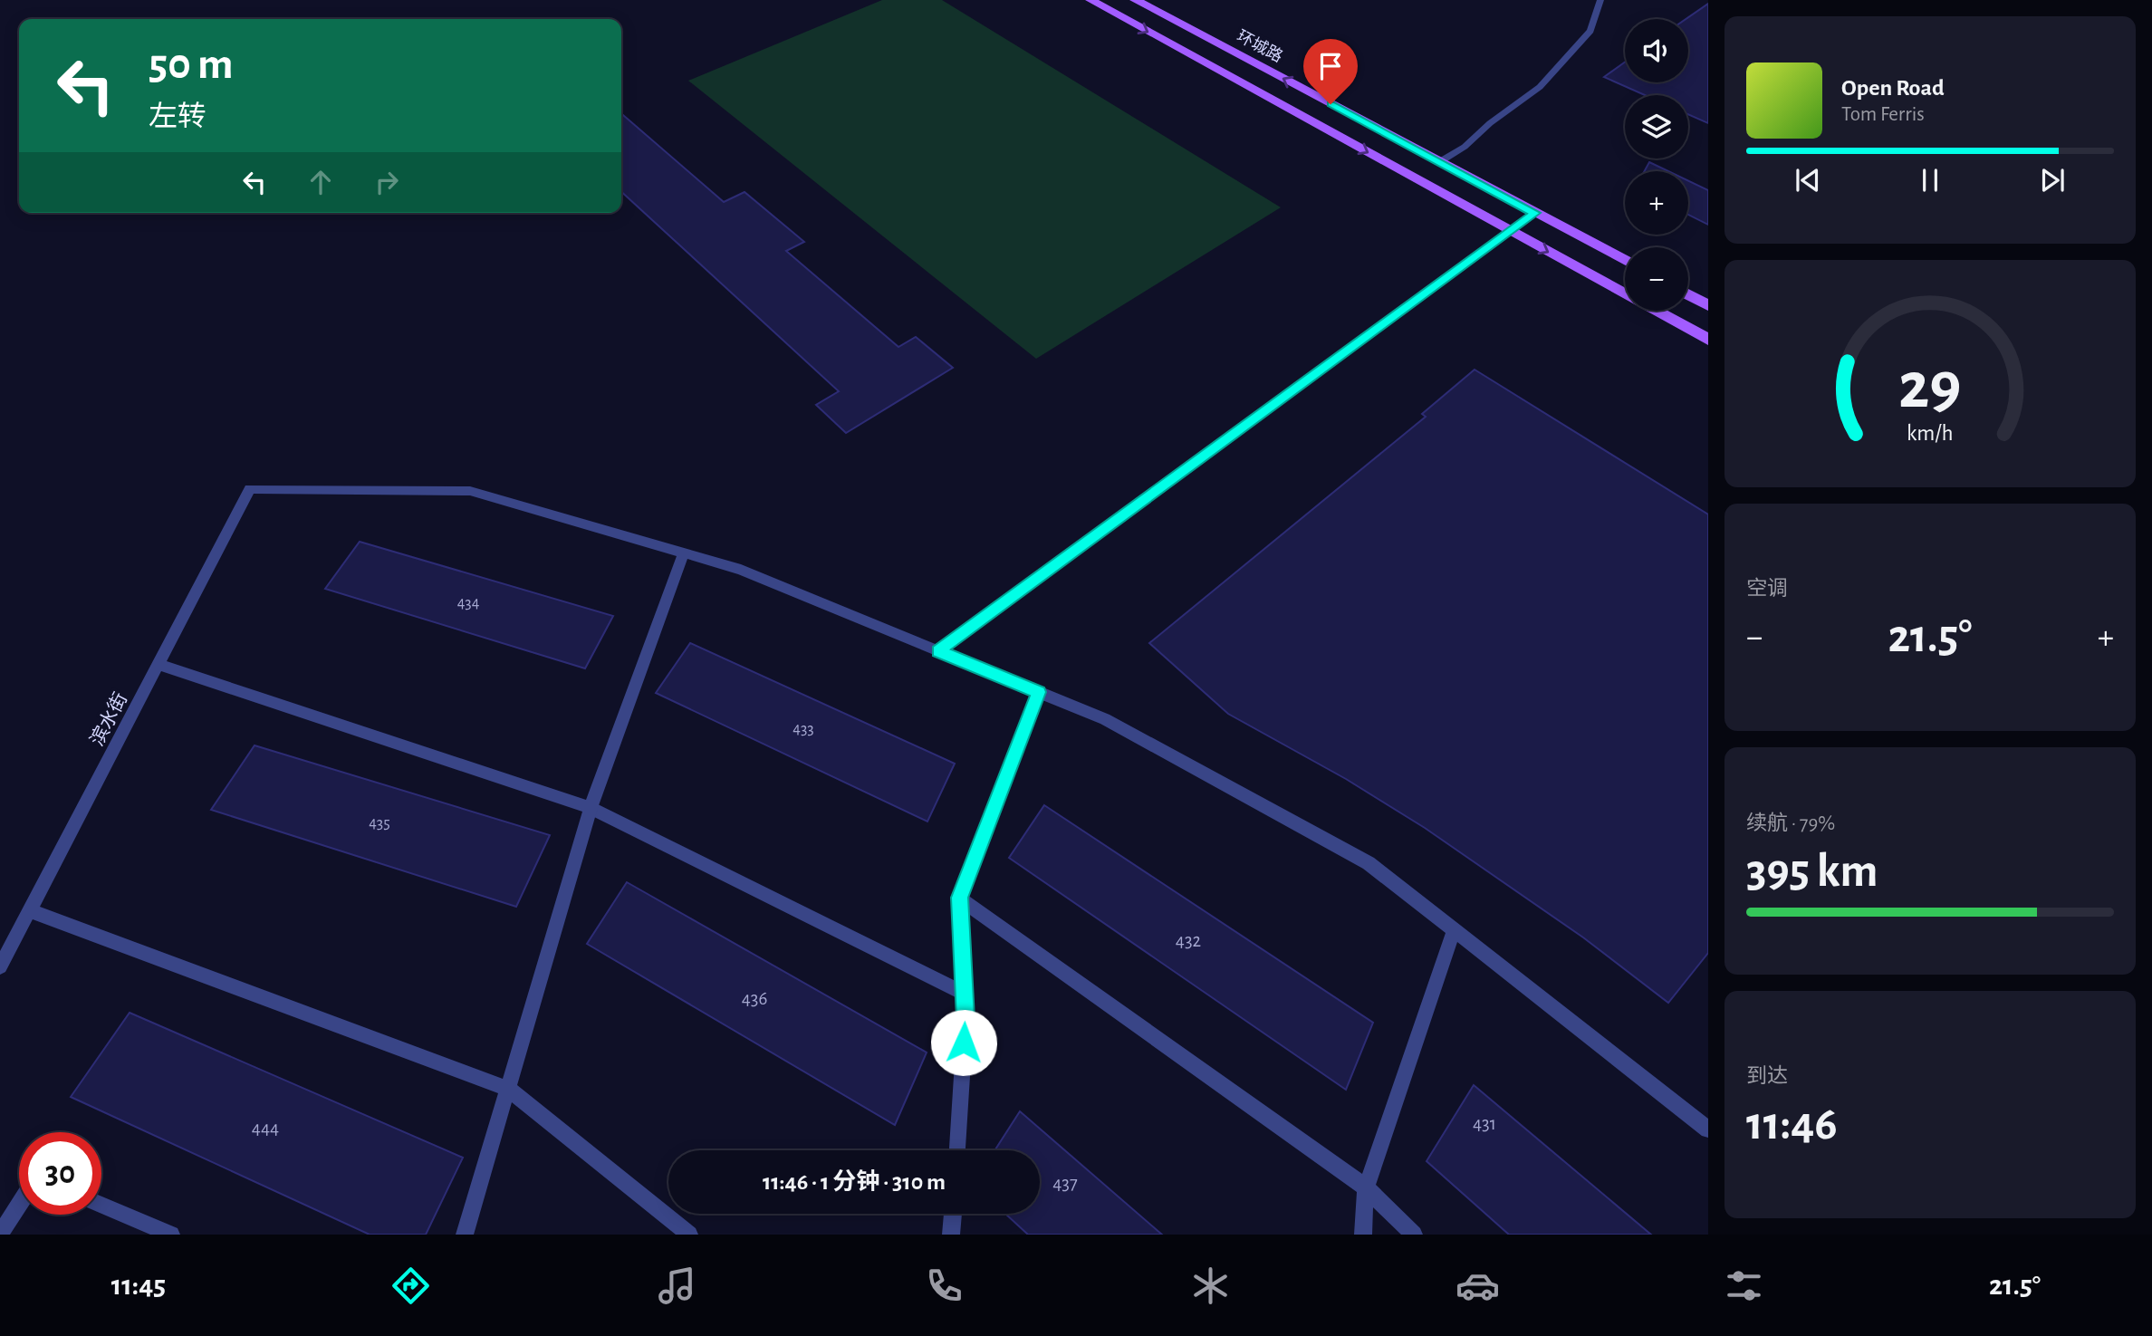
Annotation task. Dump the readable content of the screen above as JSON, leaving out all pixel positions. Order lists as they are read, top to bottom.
{
  "streets": {
    "main road": ["环城路"],
    "street": ["滨水街"]
  },
  "house_numbers": [
    "434",
    "433",
    "435",
    "432",
    "436",
    "431",
    "444",
    "437"
  ],
  "page": {
    "map_buttons": ["+", "−"],
    "turn": ["50 m", "左转"],
    "song": ["Open Road", "Tom Ferris"],
    "tile": [
      "空调",
      ["续航 · 79%", "395 km"],
      ["到达", "11:46"]
    ],
    "heat": ["−", "21.5°", "+"],
    "limit": "30",
    "trip": "11:46 · 1 分钟 · 310 m",
    "tabs": ["11:45", "21.5°"],
    "gauge": ["29", "km/h"]
  }
}
